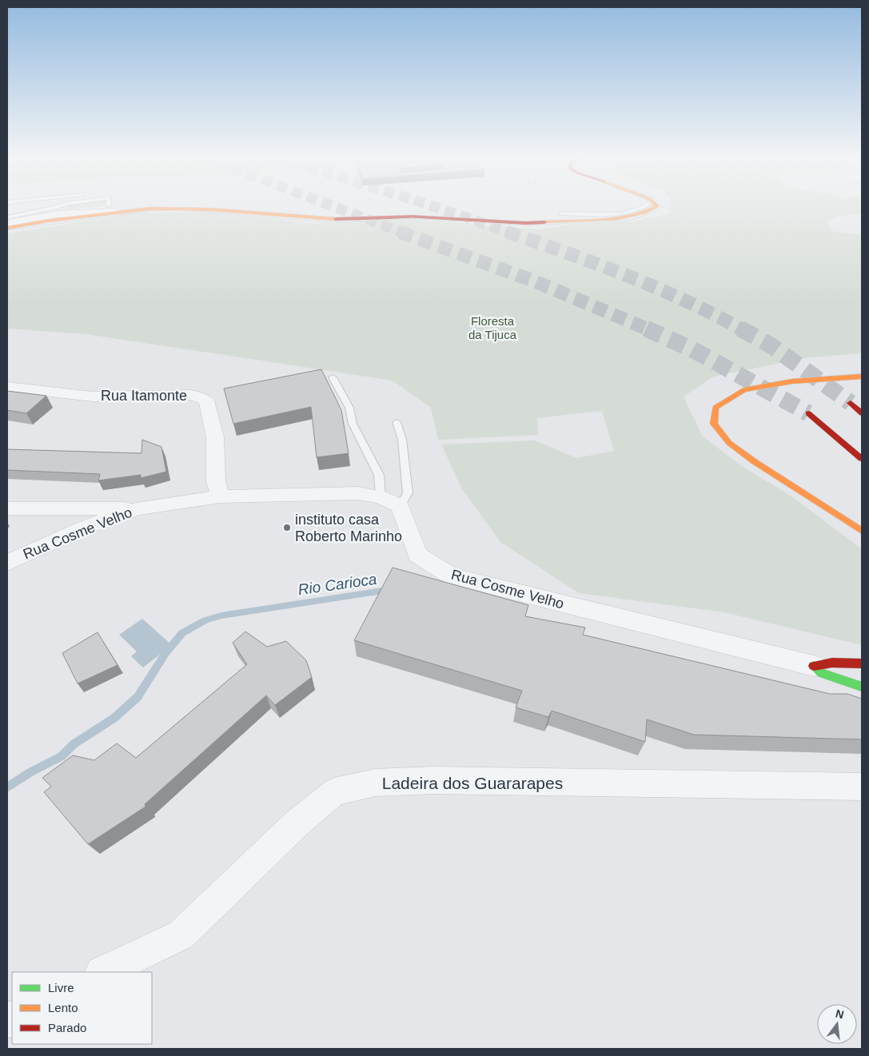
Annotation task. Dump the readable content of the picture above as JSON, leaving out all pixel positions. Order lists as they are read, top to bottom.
{
  "streets": {
    "main road": ["Rua Cosme Velho"],
    "street": ["Rua Itamonte", "Ladeira dos Guararapes"]
  },
  "crossings": [
    ["Rua Itamonte", "Rua Cosme Velho"]
  ],
  "water": ["Rio Carioca"],
  "parks": ["Floresta da Tijuca"],
  "places": ["instituto casa Roberto Marinho"],
  "legend": ["Livre", "Lento", "Parado"],
  "north": "top"
}
